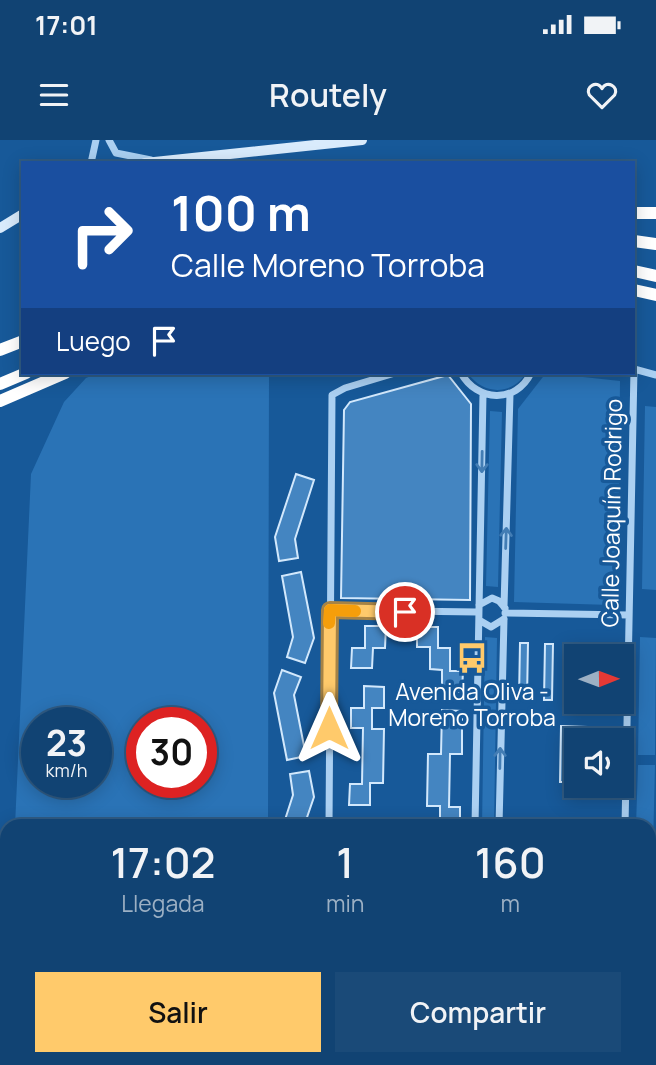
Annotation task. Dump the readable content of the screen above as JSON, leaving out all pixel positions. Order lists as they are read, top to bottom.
{
  "streets": {
    "street": ["Calle Joaquín Rodrigo"]
  },
  "places": {
    "bus stop": ["Avenida Oliva - Moreno Torroba"]
  },
  "north": "right",
  "page": {
    "status": "17:01",
    "header": "Routely",
    "turn": ["100 m", "Calle Moreno Torroba"],
    "then": "Luego",
    "speed": "23 km/h",
    "limit": "30",
    "eta": [
      "17:02",
      "Llegada",
      "1",
      "min",
      "160",
      "m"
    ],
    "buttons": ["Salir", "Compartir"]
  }
}
